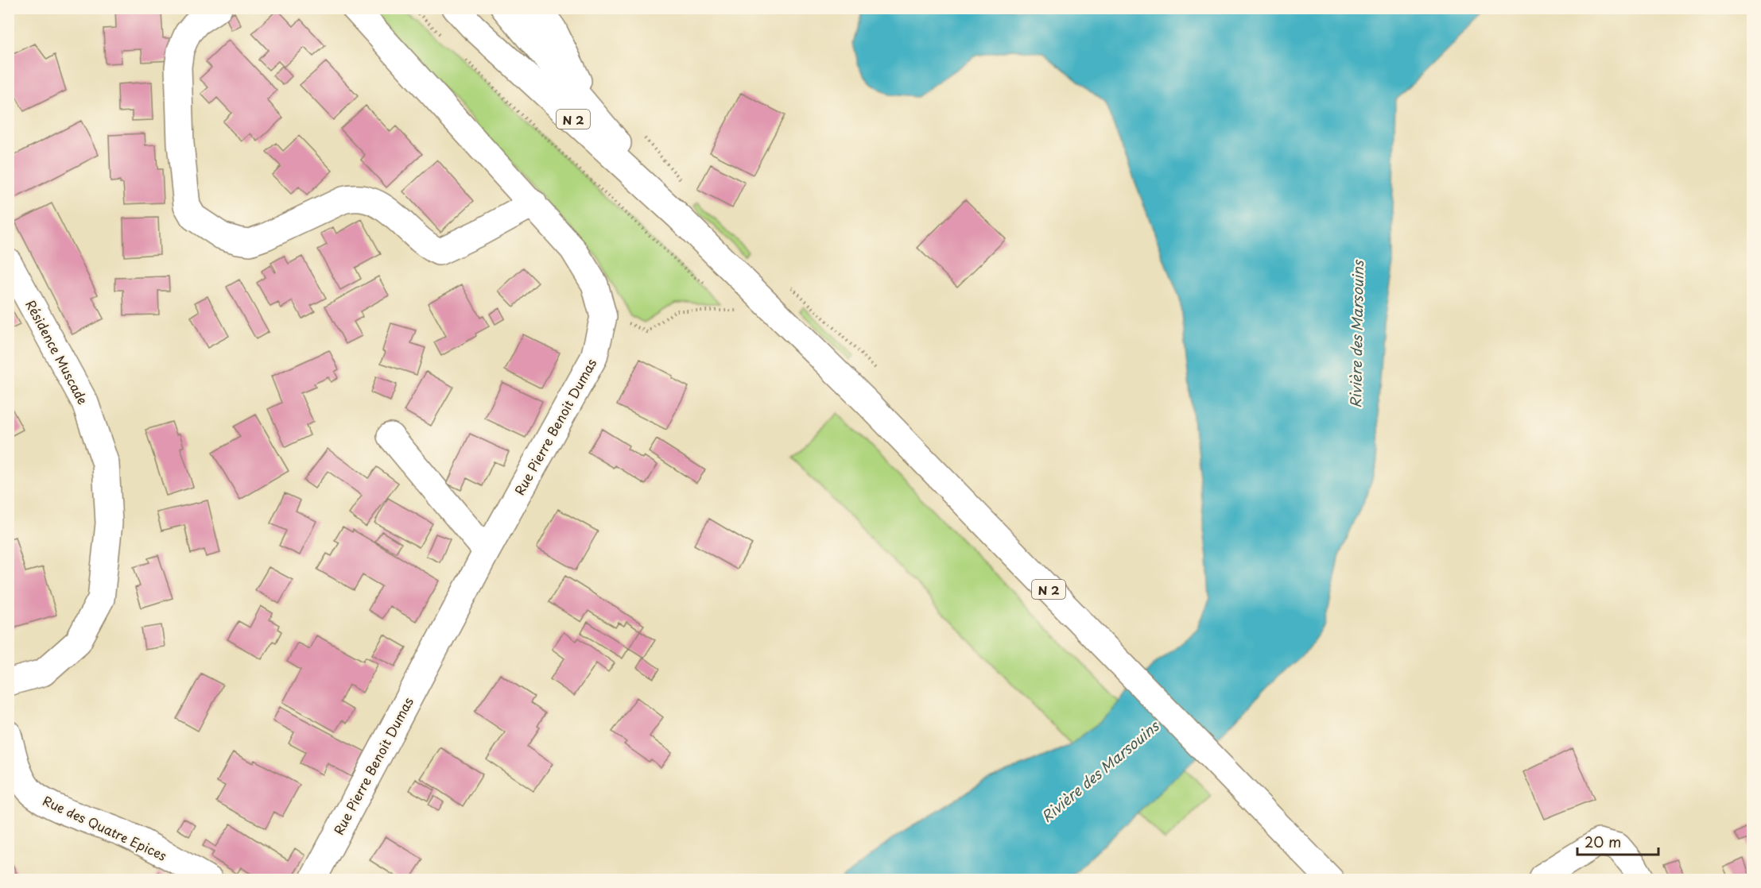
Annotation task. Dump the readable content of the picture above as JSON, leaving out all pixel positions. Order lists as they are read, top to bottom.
{
  "streets": {
    "street": [
      "N 2",
      "Résidence Muscade",
      "Rue Pierre Benoit Dumas",
      "Rue des Quatre Epices"
    ]
  },
  "water": ["Rivière des Marsouins"],
  "scale_bar": "20 m"
}
